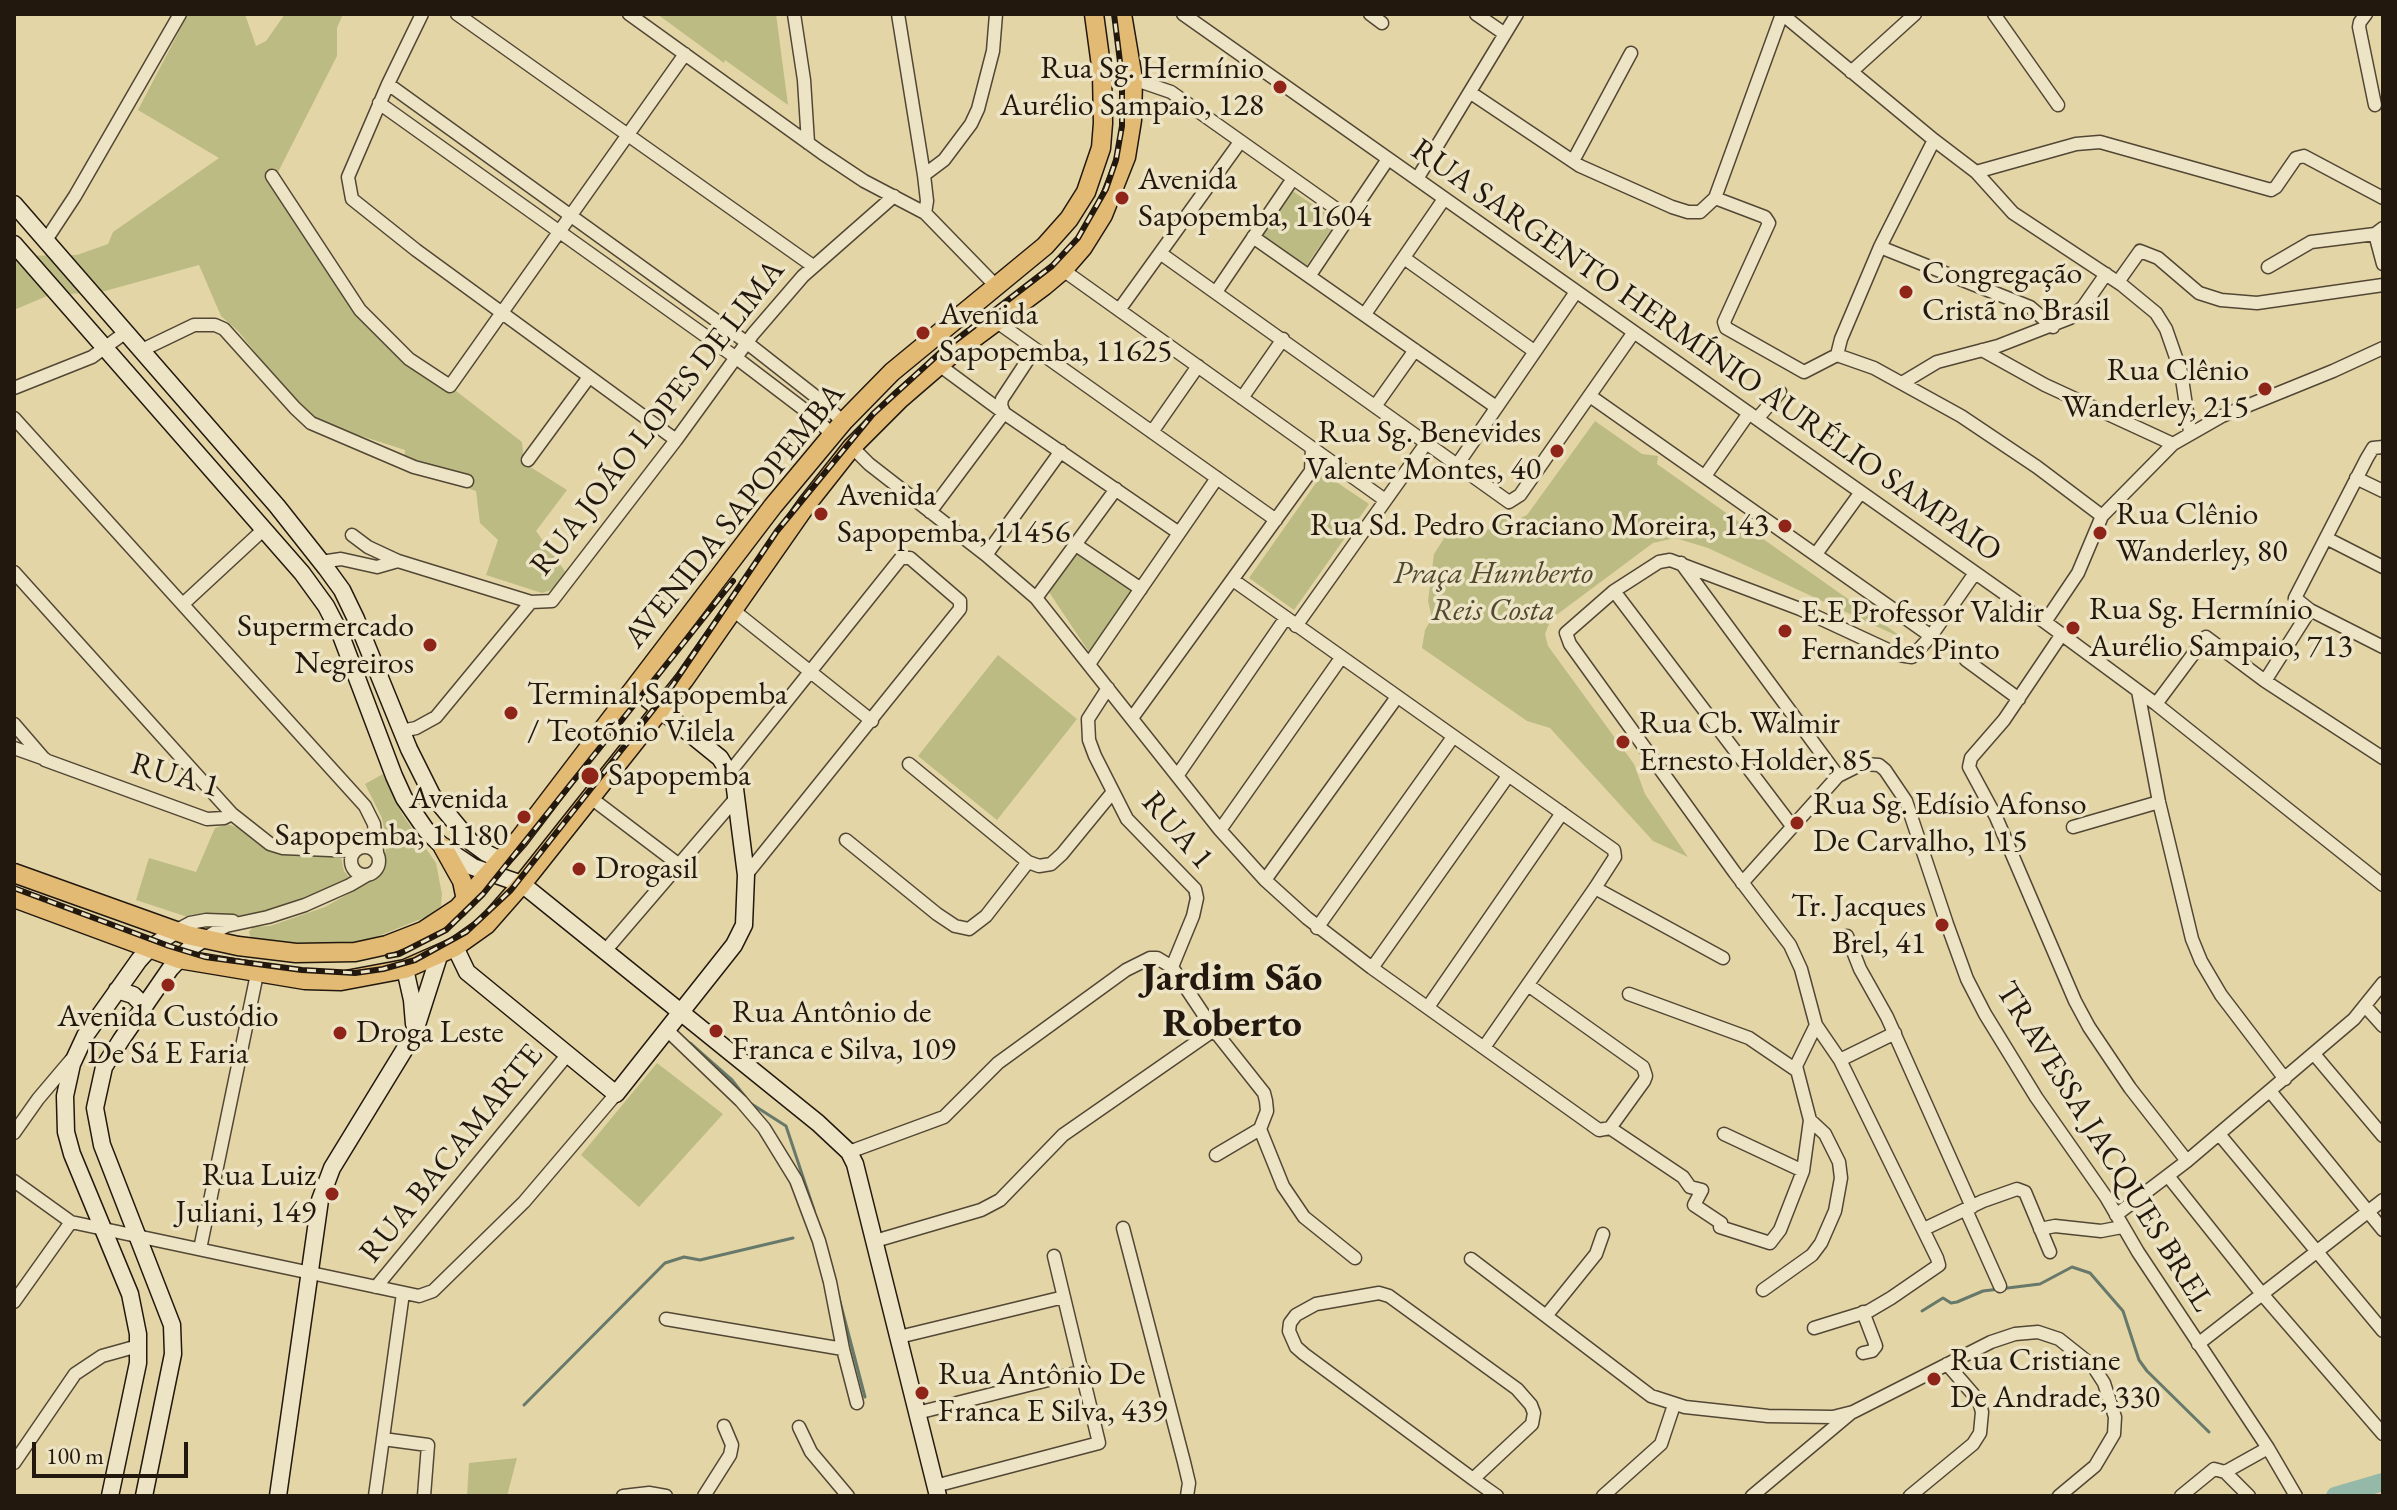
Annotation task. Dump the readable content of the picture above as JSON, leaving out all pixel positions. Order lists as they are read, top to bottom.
{
  "streets": {
    "main road": ["AVENIDA SAPOPEMBA"],
    "street": [
      "RUA SARGENTO HERMÍNIO AURÉLIO SAMPAIO",
      "RUA JOÃO LOPES DE LIMA",
      "RUA 1",
      "TRAVESSA JACQUES BREL",
      "RUA BACAMARTE"
    ]
  },
  "districts": ["Jardim São Roberto"],
  "parks": ["Praça Humberto Reis Costa"],
  "places": [
    "Rua Sg. Hermínio Aurélio Sampaio, 128",
    "Avenida Sapopemba, 11604",
    "Congregação Cristã no Brasil",
    "Avenida Sapopemba, 11625",
    "Rua Clênio Wanderley, 215",
    "Rua Sg. Benevides Valente Montes, 40",
    "Avenida Sapopemba, 11456",
    "Rua Sd. Pedro Graciano Moreira, 143",
    "Rua Clênio Wanderley, 80",
    "Rua Sg. Hermínio Aurélio Sampaio, 713",
    "E.E Professor Valdir Fernandes Pinto",
    "Supermercado Negreiros",
    "Terminal Sapopemba / Teotõnio Vilela",
    "Rua Cb. Walmir Ernesto Holder, 85",
    "Sapopemba",
    "Avenida Sapopemba, 11180",
    "Rua Sg. Edísio Afonso De Carvalho, 115",
    "Drogasil",
    "Tr. Jacques Brel, 41",
    "Avenida Custódio De Sá E Faria",
    "Rua Antônio de Franca e Silva, 109",
    "Droga Leste",
    "Rua Luiz Juliani, 149",
    "Rua Cristiane De Andrade, 330",
    "Rua Antônio De Franca E Silva, 439"
  ],
  "scale_bar": "100 m"
}
